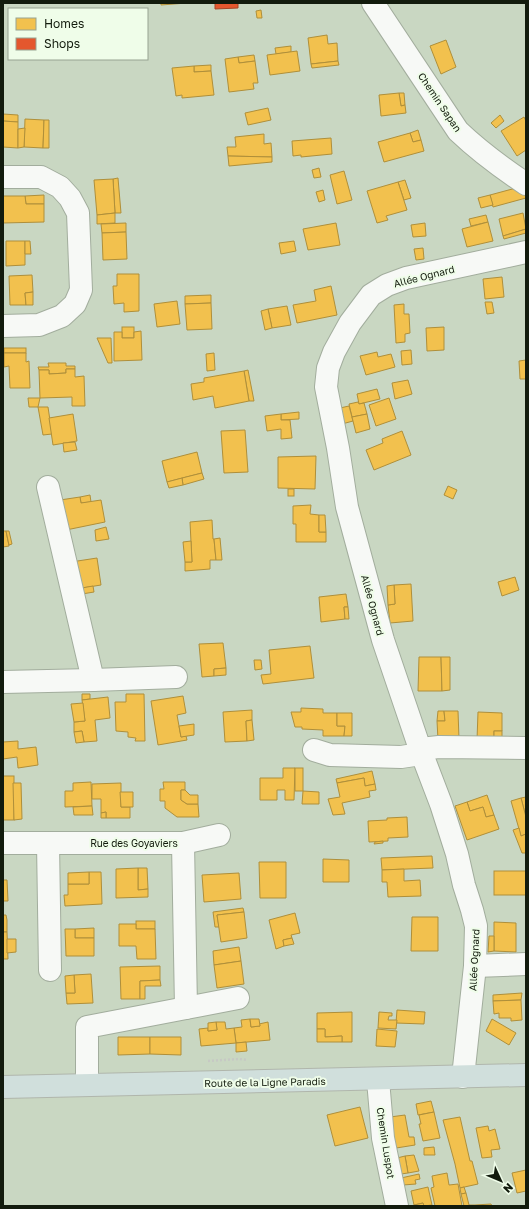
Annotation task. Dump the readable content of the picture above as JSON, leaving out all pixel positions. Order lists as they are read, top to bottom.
{
  "streets": {
    "main road": ["Route de la Ligne Paradis"],
    "street": [
      "Chemin Sapan",
      "Allée Ognard",
      "Rue des Goyaviers",
      "Chemin Luspot"
    ]
  },
  "crossings": [
    ["Allée Ognard", "Route de la Ligne Paradis"],
    ["Route de la Ligne Paradis", "Chemin Luspot"]
  ],
  "legend": ["Homes", "Shops"],
  "north": "bottom right"
}
